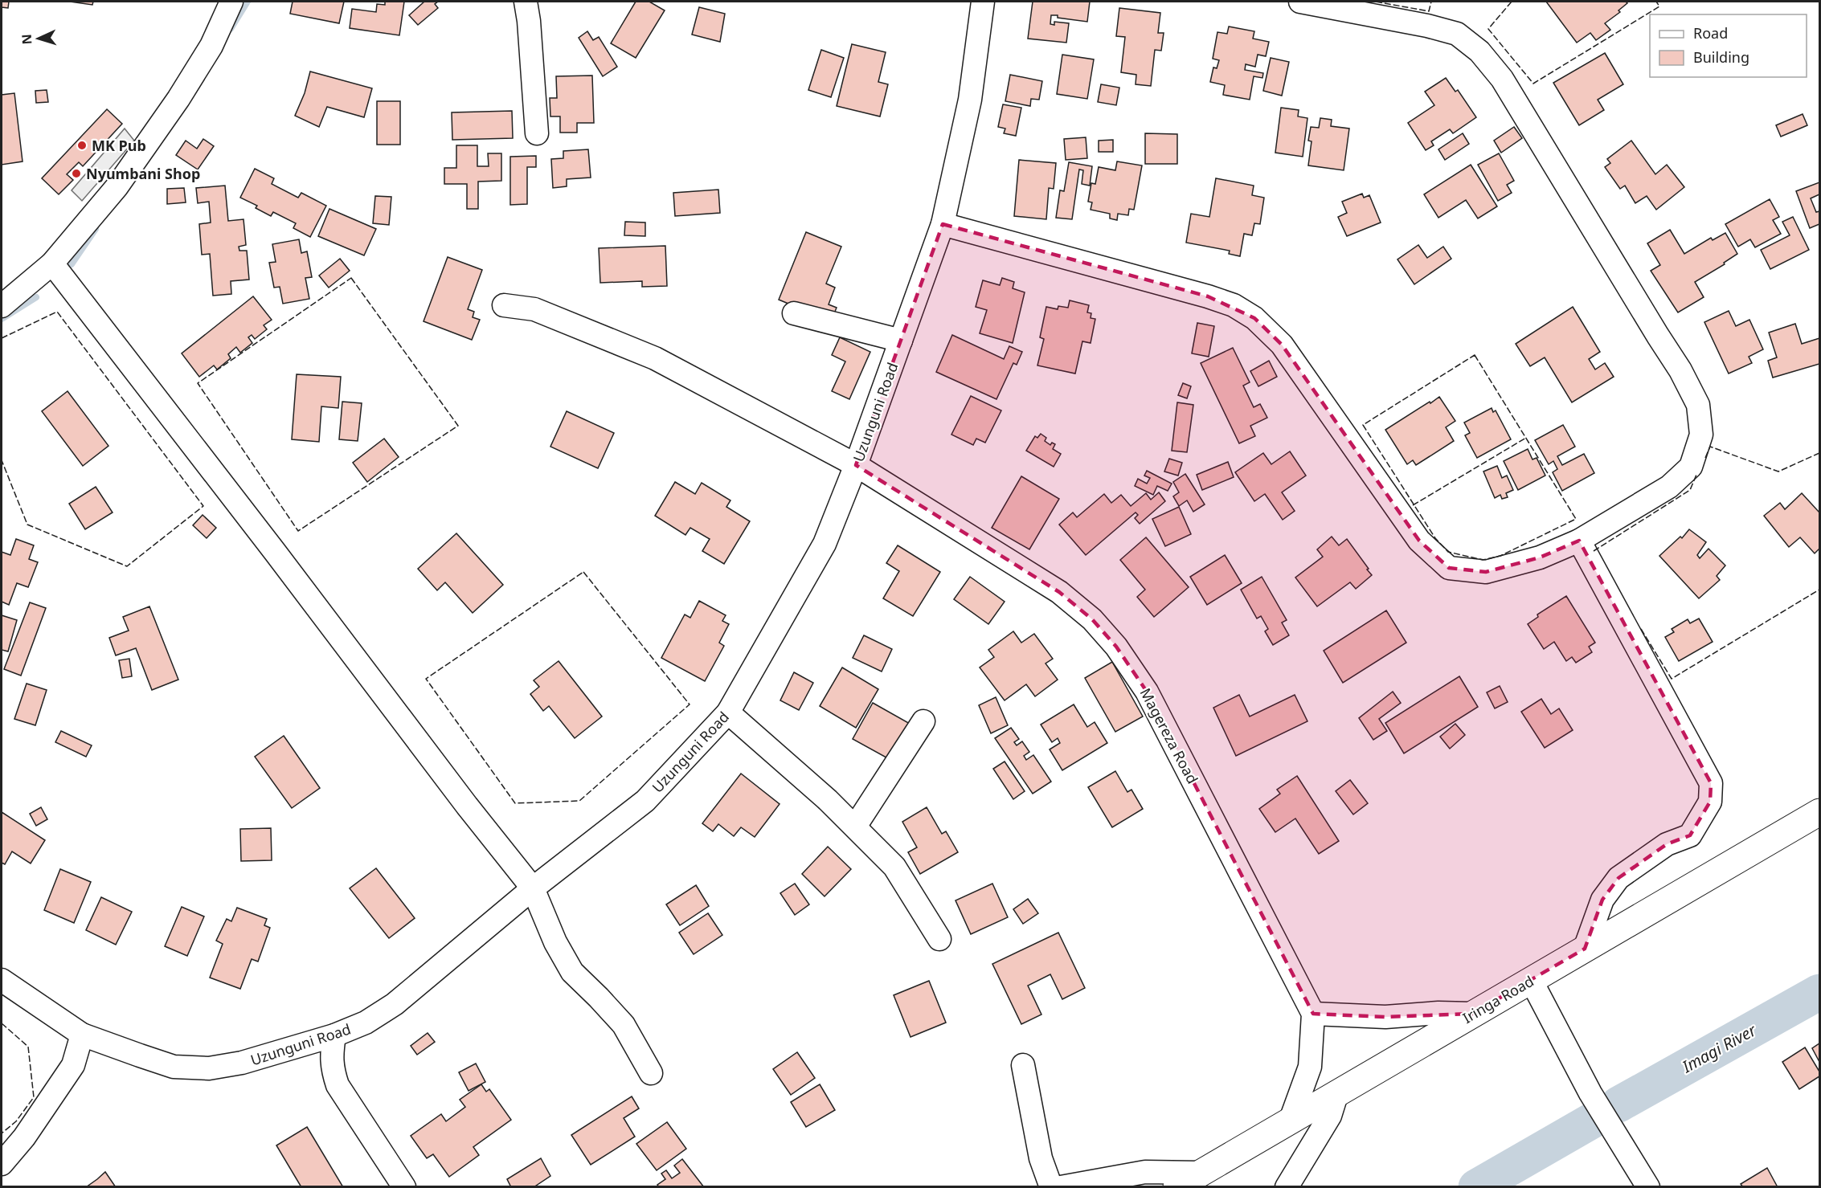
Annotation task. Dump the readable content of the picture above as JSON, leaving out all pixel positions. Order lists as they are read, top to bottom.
{
  "streets": {
    "highway": ["Iringa Road"],
    "street": ["Uzunguni Road", "Magereza Road"]
  },
  "crossings": [
    ["Uzunguni Road", "Magereza Road"]
  ],
  "water": ["Imagi River"],
  "places": ["MK Pub", "Nyumbani Shop"],
  "legend": ["Road", "Building"],
  "north": "left"
}
